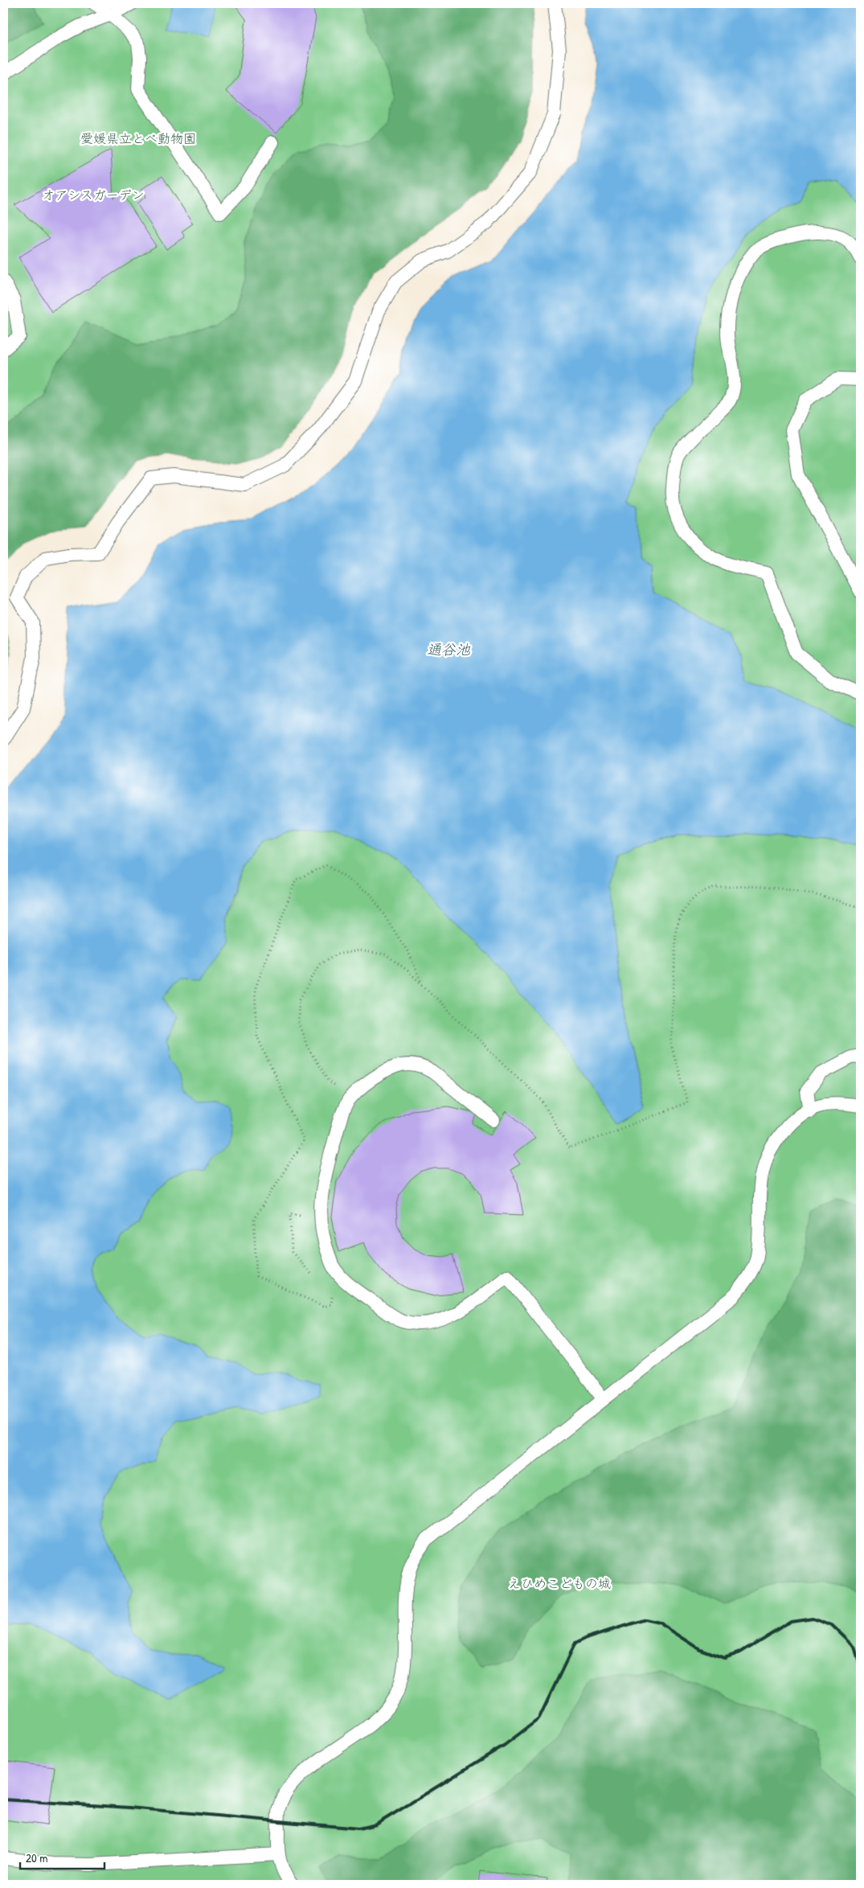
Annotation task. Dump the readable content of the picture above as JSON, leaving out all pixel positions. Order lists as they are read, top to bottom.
{
  "water": ["通谷池"],
  "parks": ["愛媛県立とべ動物園", "オアシスガーデン", "えひめこどもの城"],
  "scale_bar": "20 m"
}
